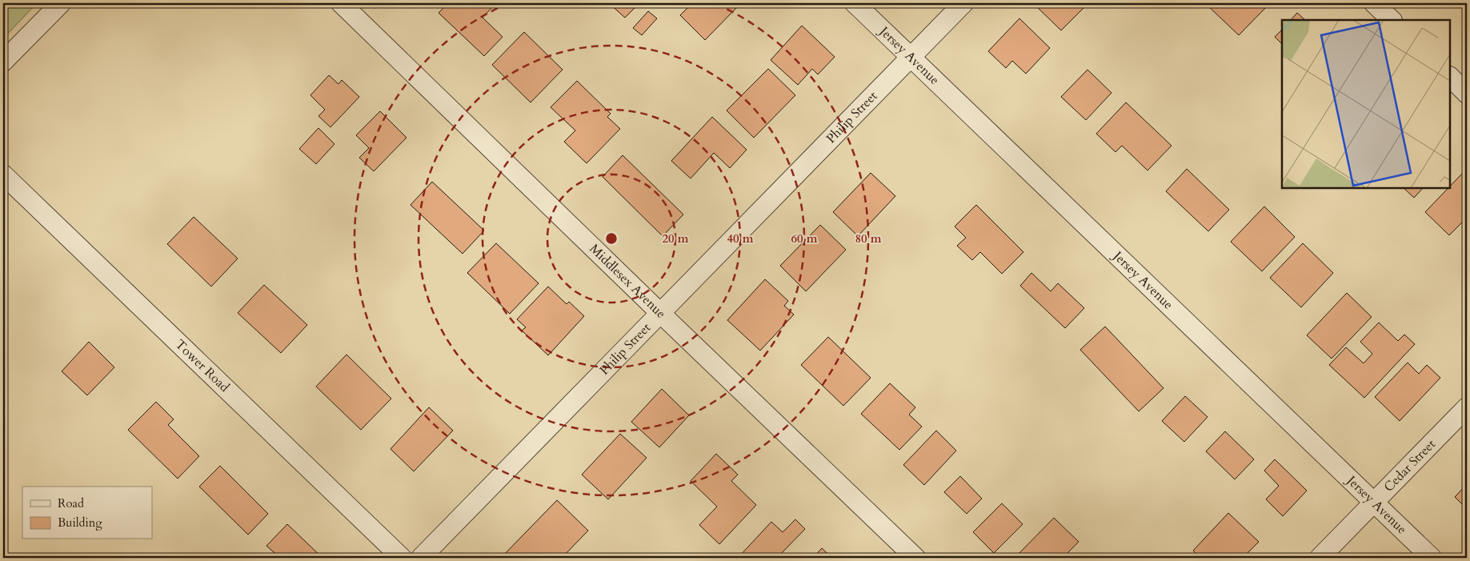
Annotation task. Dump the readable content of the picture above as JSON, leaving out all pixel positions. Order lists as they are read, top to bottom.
{
  "streets": {
    "street": [
      "Jersey Avenue",
      "Philip Street",
      "Middlesex Avenue",
      "Tower Road",
      "Cedar Street"
    ]
  },
  "crossings": [
    ["Jersey Avenue", "Philip Street"],
    ["Jersey Avenue", "Cedar Street"],
    ["Philip Street", "Middlesex Avenue"]
  ],
  "legend": ["Road", "Building"],
  "rings": [
    "20 m",
    "40 m",
    "60 m",
    "80 m"
  ]
}
